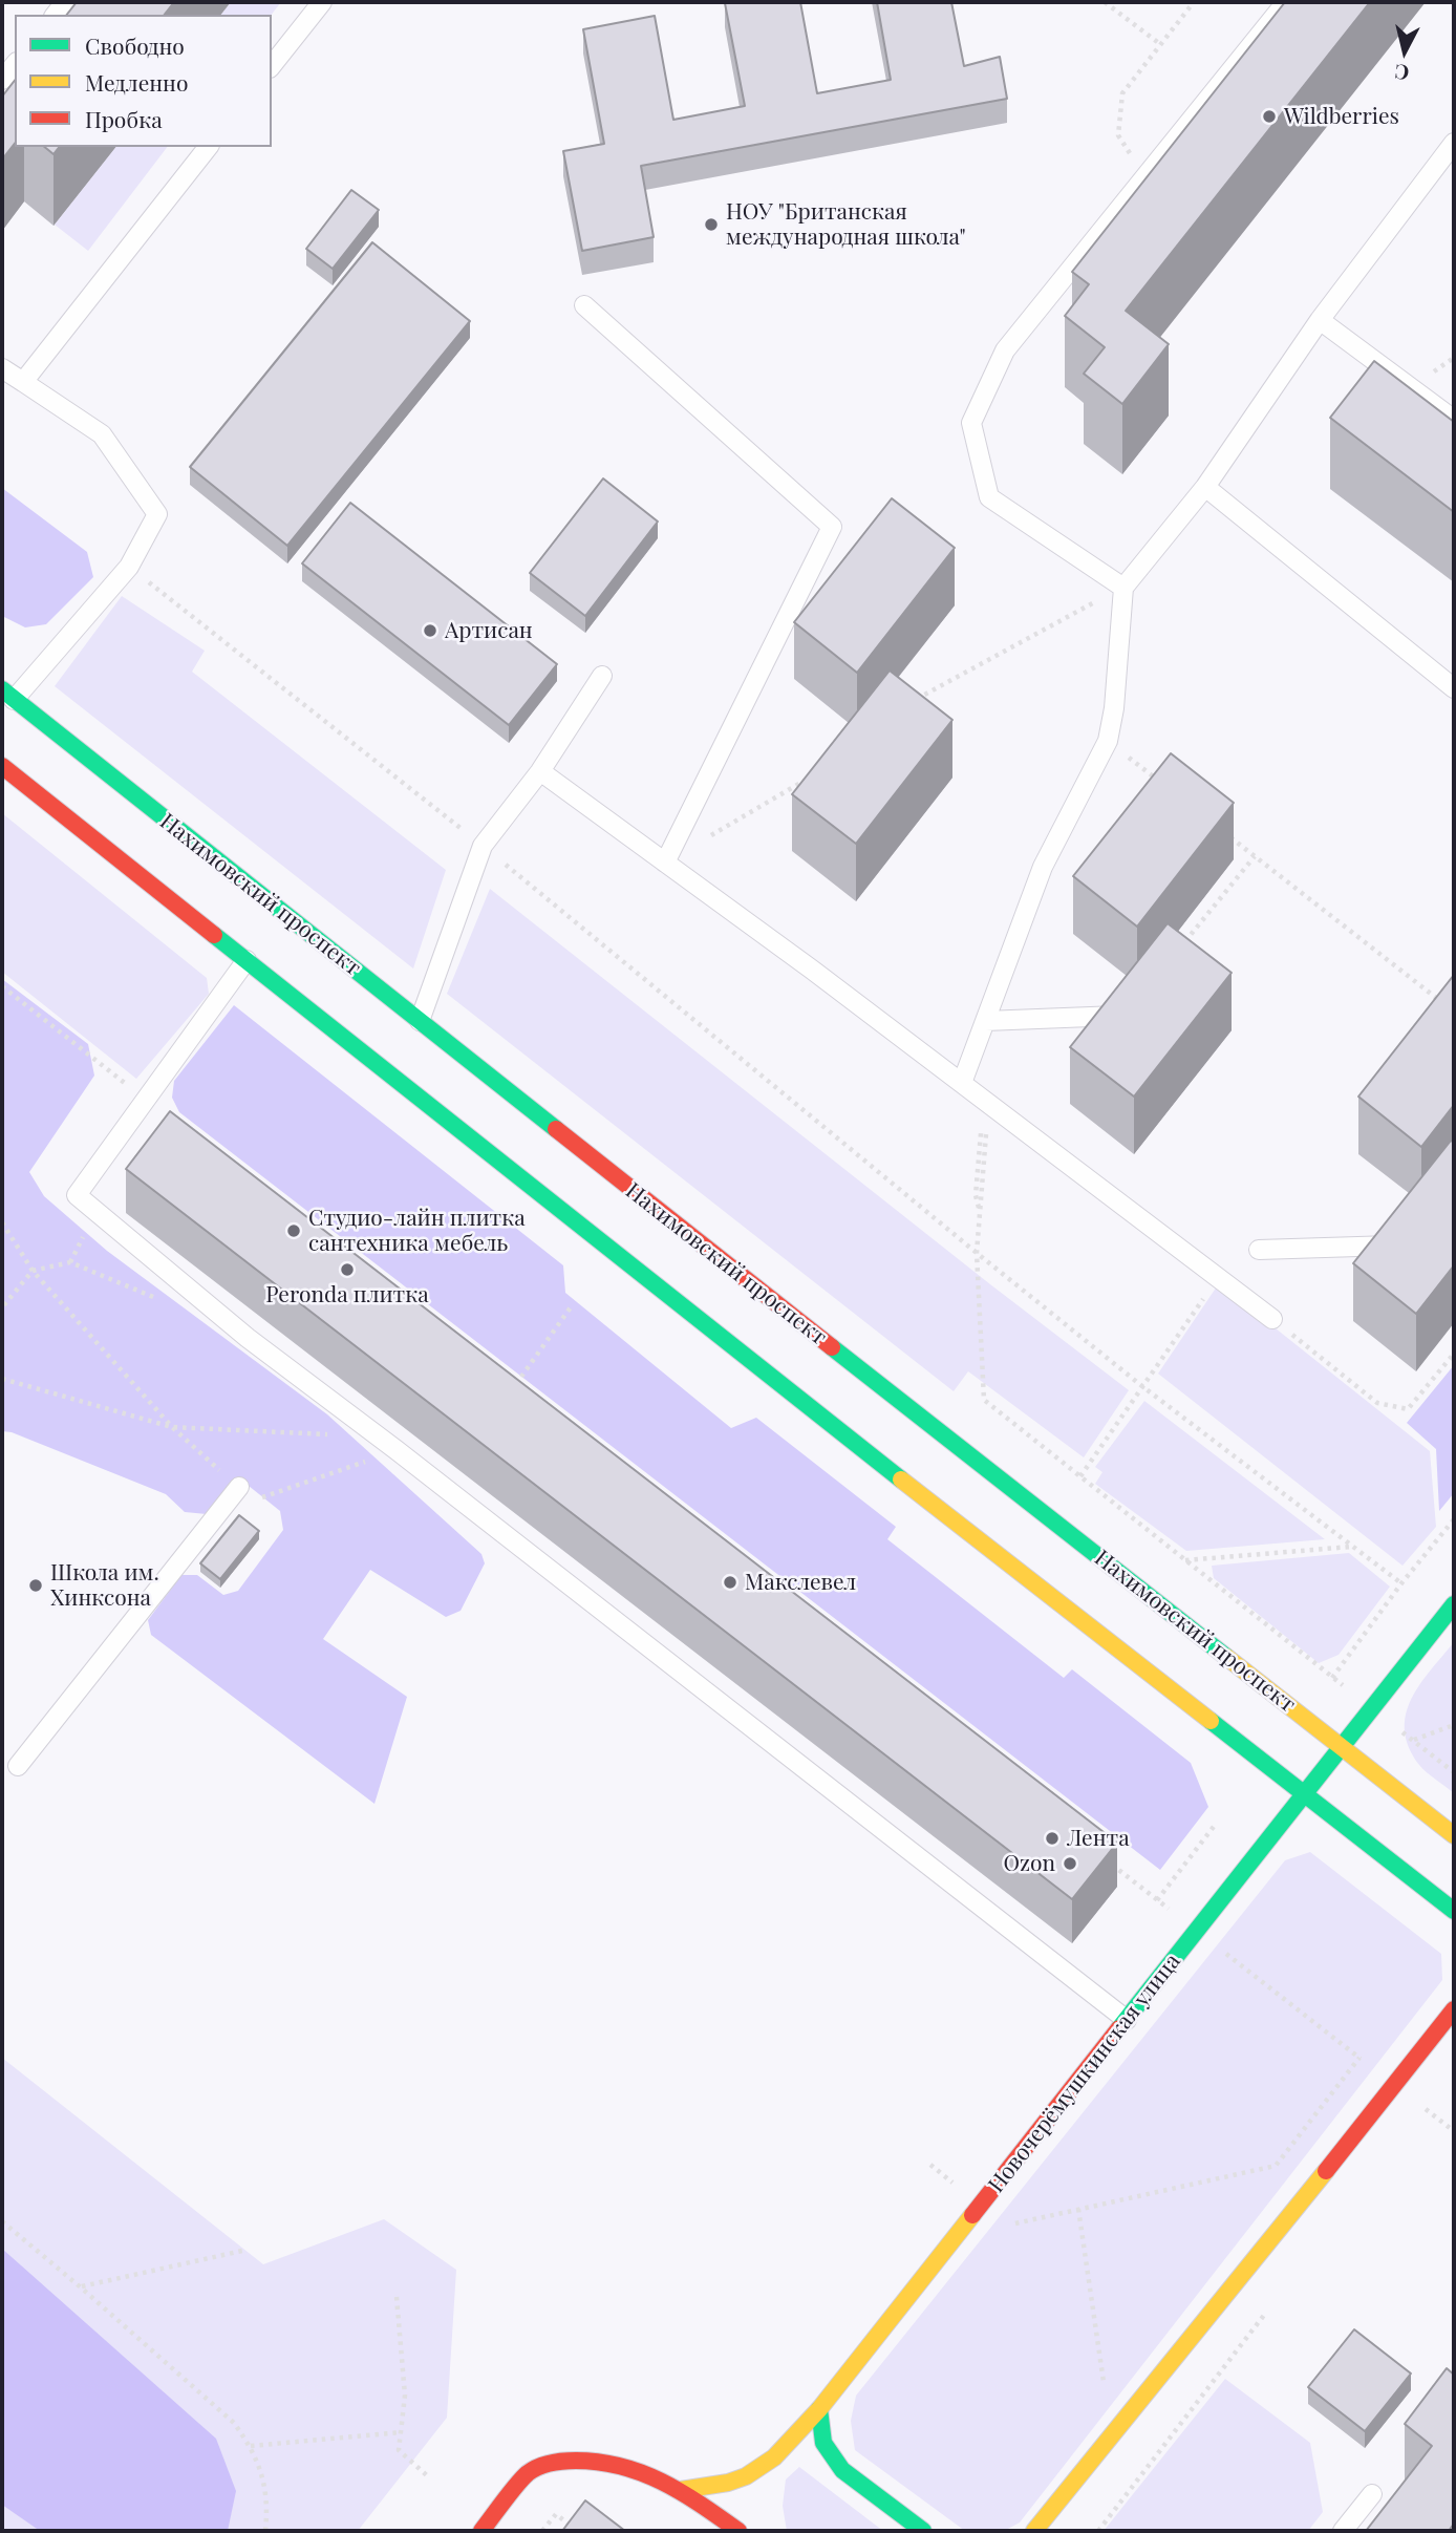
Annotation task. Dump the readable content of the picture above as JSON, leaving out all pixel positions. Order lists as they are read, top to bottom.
{
  "streets": {
    "main road": ["Нахимовский проспект", "Новочерёмушкинская улица"]
  },
  "crossings": [
    ["Нахимовский проспект", "Новочерёмушкинская улица"]
  ],
  "places": [
    "Wildberries",
    "НОУ \"Британская международная школа\"",
    "Артисан",
    "Студио-лайн плитка сантехника мебель",
    "Peronda плитка",
    "Макслевел",
    "Школа им. Хинксона",
    "Лента",
    "Ozon"
  ],
  "legend": ["Свободно", "Медленно", "Пробка"],
  "north": "bottom"
}
